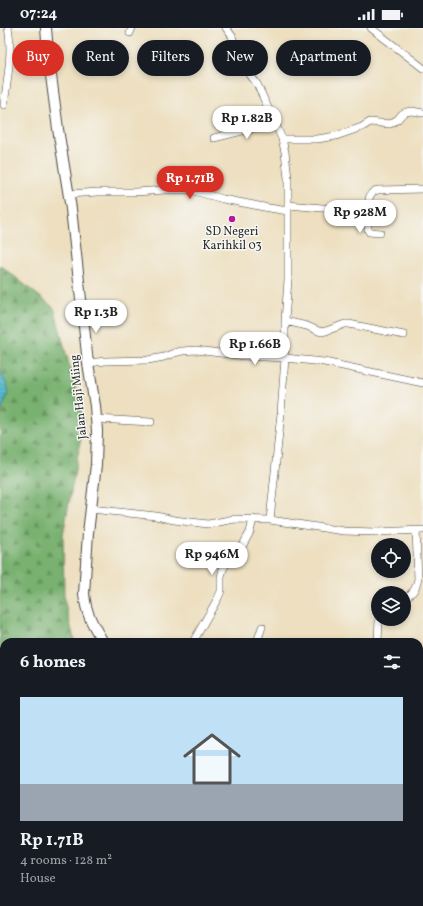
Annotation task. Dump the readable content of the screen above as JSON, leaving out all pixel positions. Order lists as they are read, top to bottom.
{
  "streets": {
    "main road": ["Jalan Haji Miing"]
  },
  "places": ["SD Negeri Karihkil 03"],
  "page": {
    "status": "07:24",
    "chip": [
      "Buy",
      "Rent",
      "Filters",
      "New",
      "Apartment"
    ],
    "price": [
      "Rp 1.82B",
      "Rp 1.71B",
      "Rp 928M",
      "Rp 1.3B",
      "Rp 1.66B",
      "Rp 946M"
    ],
    "heading": "6 homes",
    "list": [
      {
        "name": "Rp 1.71B",
        "note": "4 rooms · 128 m² · House"
      }
    ]
  }
}
